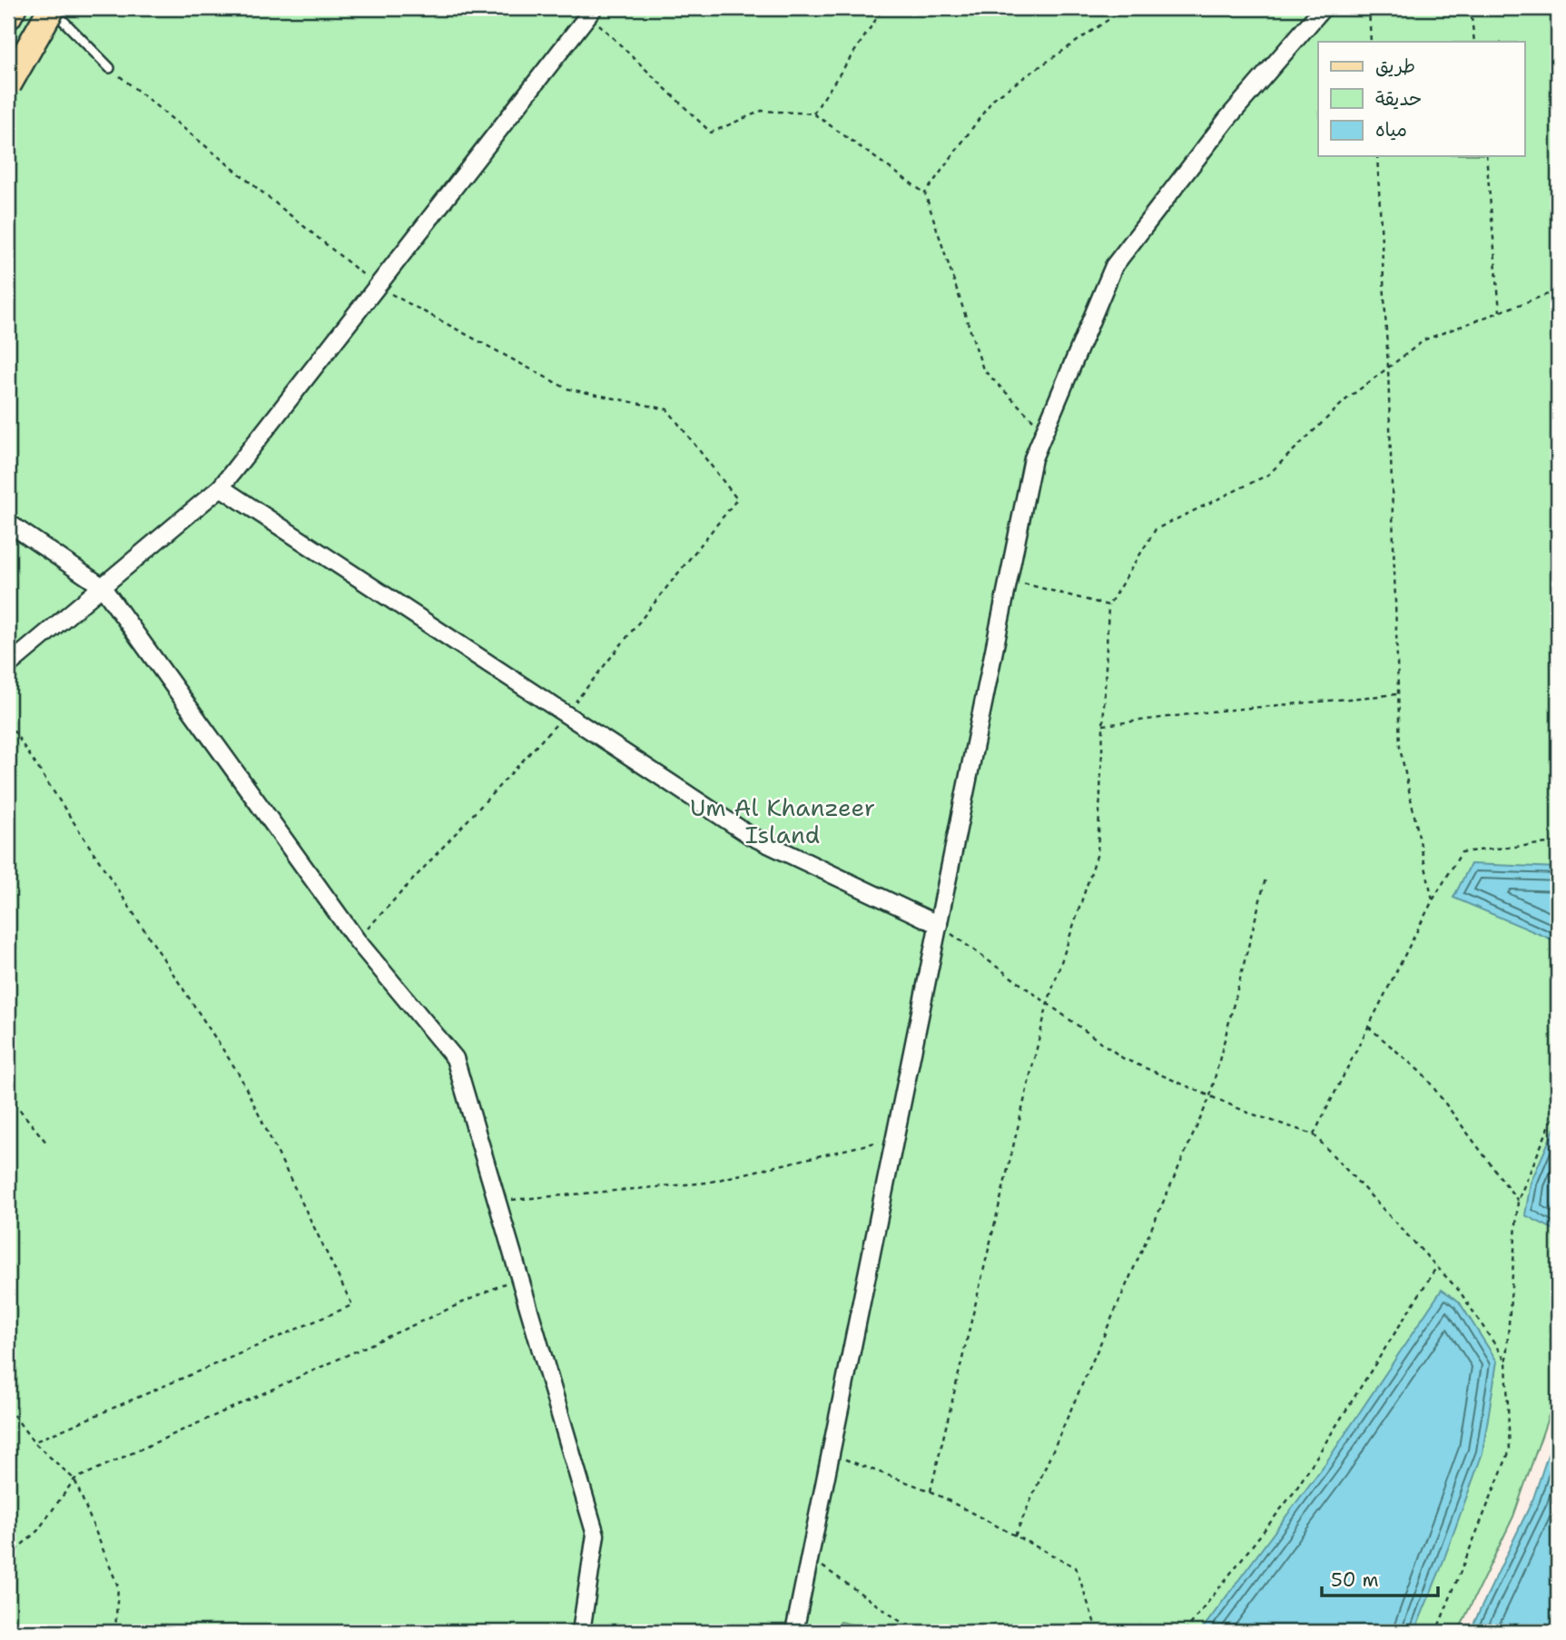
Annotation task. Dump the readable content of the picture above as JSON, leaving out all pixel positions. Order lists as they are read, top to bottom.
{
  "parks": ["Um Al Khanzeer Island"],
  "legend": ["طريق", "حديقة", "مياه"],
  "scale_bar": "50 m"
}
